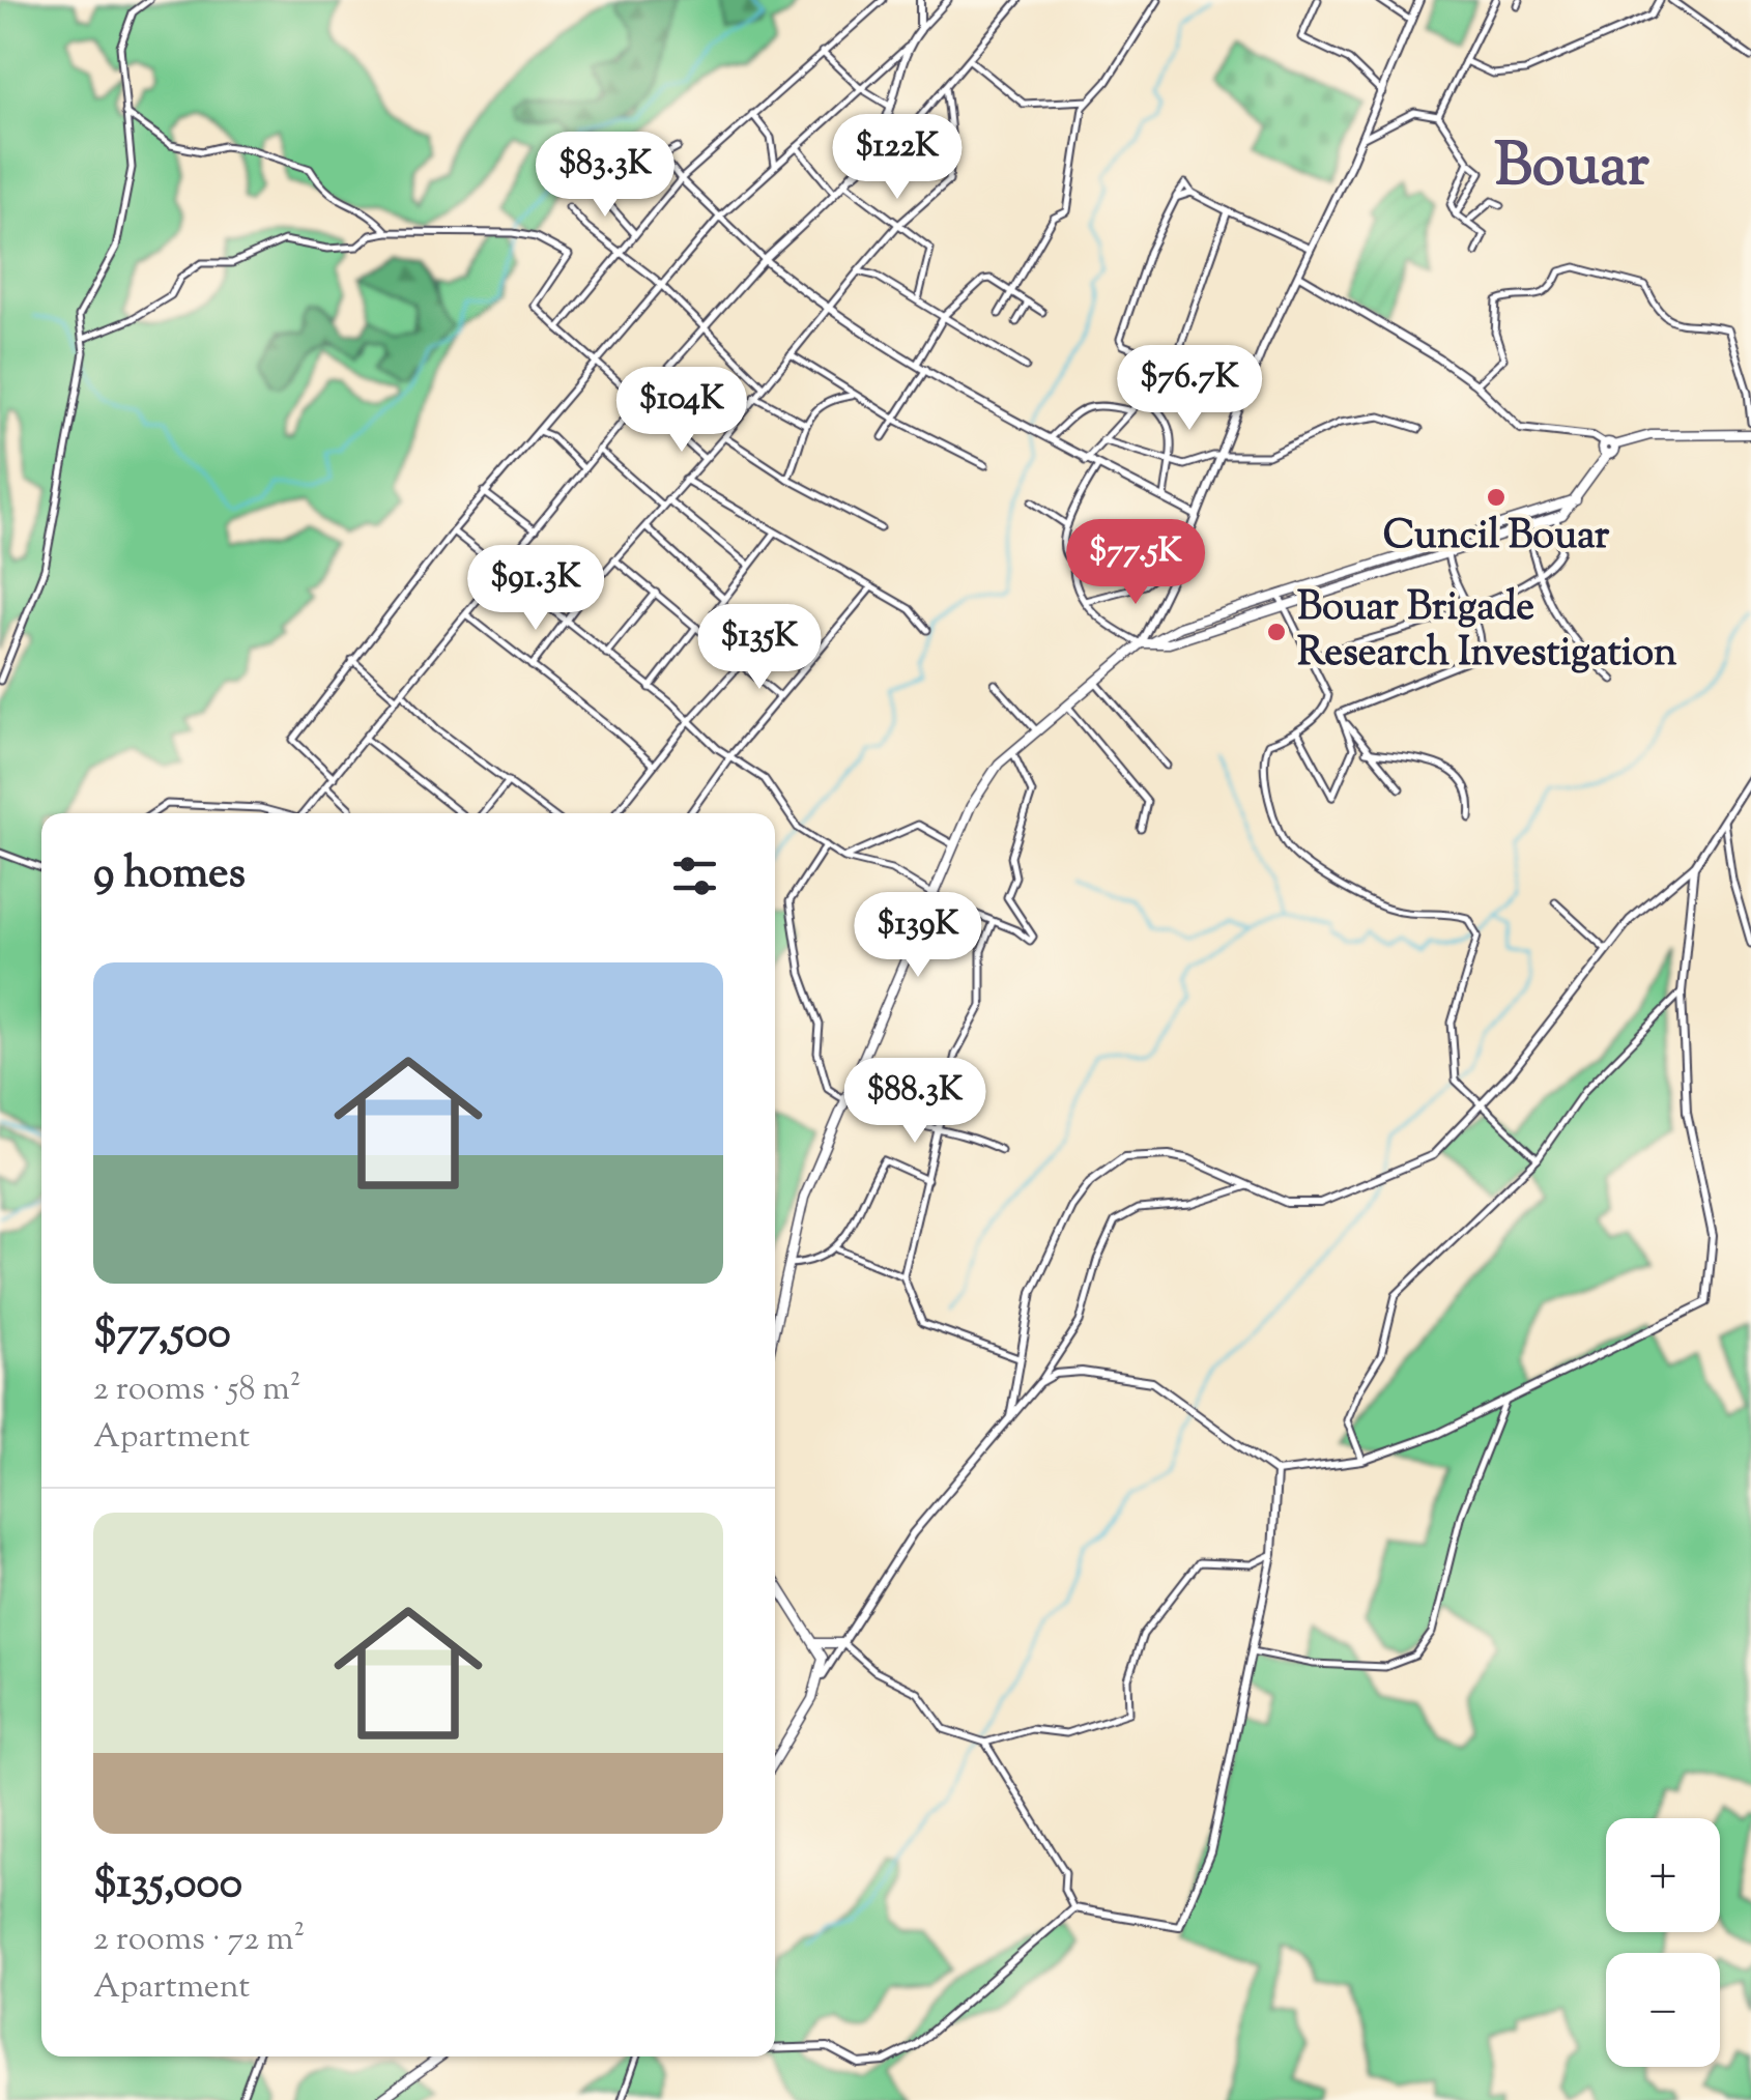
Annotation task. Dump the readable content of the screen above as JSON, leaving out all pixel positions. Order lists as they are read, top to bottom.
{
  "districts": ["Bouar"],
  "places": ["Cuncil Bouar", "Bouar Brigade Research Investigation"],
  "page": {
    "price": [
      "$122K",
      "$83.3K",
      "$76.7K",
      "$104K",
      "$77.5K",
      "$91.3K",
      "$135K",
      "$139K",
      "$88.3K"
    ],
    "heading": "9 homes",
    "list": [
      {
        "name": "$77,500",
        "note": "2 rooms · 58 m² · Apartment"
      },
      {
        "name": "$135,000",
        "note": "2 rooms · 72 m² · Apartment"
      }
    ],
    "map_buttons": ["+", "−"]
  }
}
